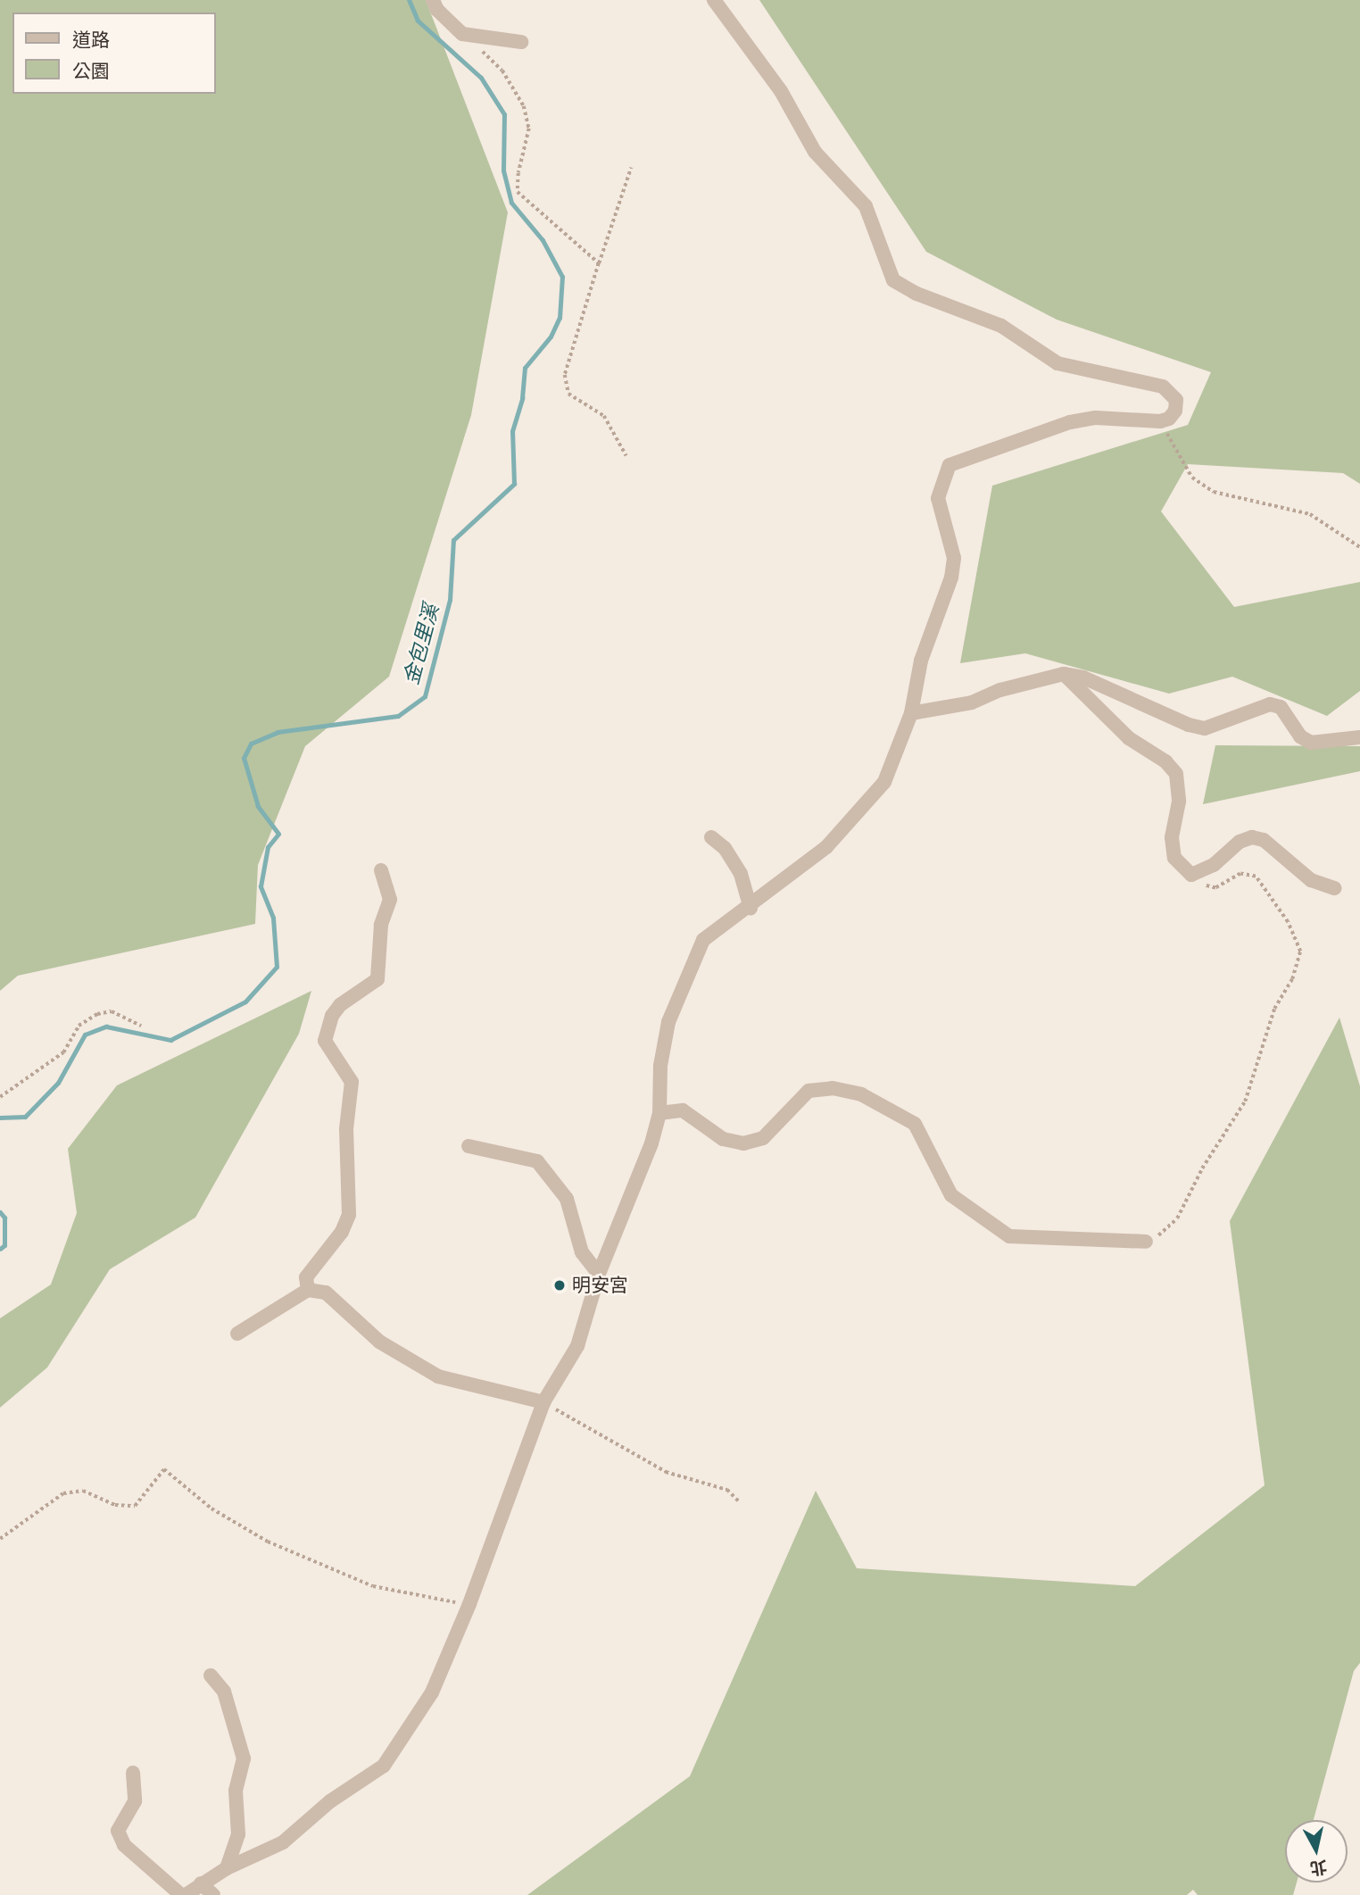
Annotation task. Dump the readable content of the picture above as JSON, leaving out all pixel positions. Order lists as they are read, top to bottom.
{
  "water": ["金包里溪"],
  "places": ["明安宮"],
  "legend": ["道路", "公園"],
  "north": "bottom"
}
